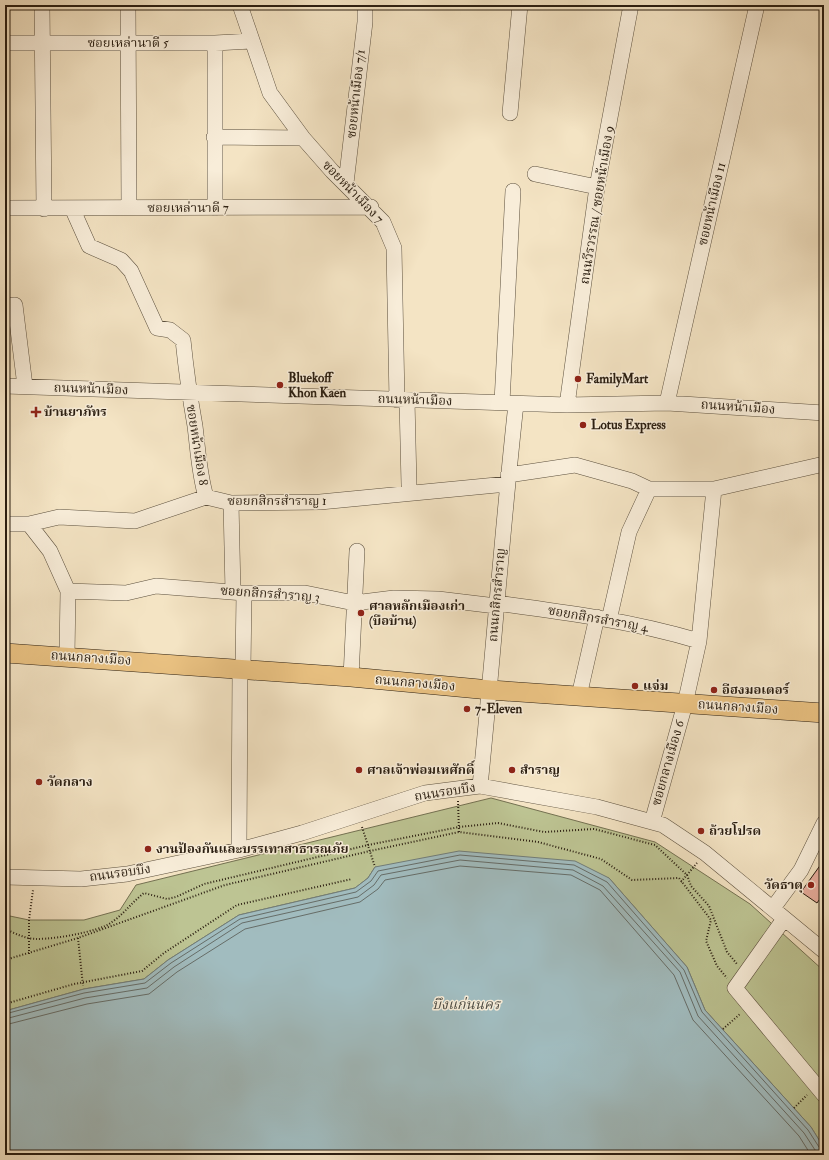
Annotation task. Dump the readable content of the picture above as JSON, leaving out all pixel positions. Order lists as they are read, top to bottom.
{
  "streets": {
    "main road": ["ถนนกลางเมือง"],
    "street": [
      "ซอยเหล่านาดี 5",
      "ซอยหน้าเมือง 7/1",
      "ซอยหน้าเมือง 7",
      "ซอยหน้าเมือง 11",
      "ถนนวีรวรรณ / ซอยหน้าเมือง 9",
      "ซอยเหล่านาดี 7",
      "ถนนหน้าเมือง",
      "ซอยหน้าเมือง 8",
      "ซอยกสิกรสำราญ 1",
      "ซอยกสิกรสำราญ 3",
      "ถนนกสิกรสำราญ",
      "ซอยกสิกรสำราญ 4",
      "ซอยกลางเมือง 6",
      "ถนนรอบบึง"
    ]
  },
  "crossings": [
    ["ซอยเหล่านาดี 5", "ซอยหน้าเมือง 7"],
    ["ซอยหน้าเมือง 7/1", "ซอยหน้าเมือง 7"],
    ["ซอยหน้าเมือง 7", "ซอยเหล่านาดี 7"],
    ["ซอยหน้าเมือง 7", "ถนนหน้าเมือง"],
    ["ซอยหน้าเมือง 11", "ถนนหน้าเมือง"],
    ["ถนนวีรวรรณ / ซอยหน้าเมือง 9", "ถนนหน้าเมือง"],
    ["ซอยเหล่านาดี 7", "ซอยหน้าเมือง 8"],
    ["ถนนหน้าเมือง", "ซอยหน้าเมือง 8"],
    ["ถนนหน้าเมือง", "ถนนกสิกรสำราญ"],
    ["ซอยหน้าเมือง 8", "ซอยกสิกรสำราญ 1"],
    ["ซอยกสิกรสำราญ 1", "ถนนกสิกรสำราญ"],
    ["ซอยกสิกรสำราญ 3", "ถนนกสิกรสำราญ"],
    ["ซอยกสิกรสำราญ 3", "ซอยกสิกรสำราญ 4"],
    ["ถนนกสิกรสำราญ", "ซอยกสิกรสำราญ 4"],
    ["ถนนกสิกรสำราญ", "ถนนกลางเมือง"],
    ["ถนนกสิกรสำราญ", "ถนนรอบบึง"],
    ["ซอยกสิกรสำราญ 4", "ซอยกลางเมือง 6"],
    ["ถนนกลางเมือง", "ซอยกลางเมือง 6"],
    ["ซอยกลางเมือง 6", "ถนนรอบบึง"]
  ],
  "water": ["บึงแก่นนคร"],
  "places": {
    "other": [
      "FamilyMart",
      "Bluekoff Khon Kaen",
      "Lotus Express",
      "ศาลหลักเมืองเก่า (บือบ้าน)",
      "แจ่ม",
      "อีฮงมอเตอร์",
      "7-Eleven",
      "ศาลเจ้าพ่อมเหศักดิ์",
      "สำราญ",
      "วัดกลาง",
      "ถ้วยโปรด",
      "งานป้องกันและบรรเทาสาธารณภัย",
      "วัดธาตุ"
    ],
    "health": ["บ้านยาภัทร"]
  }
}
